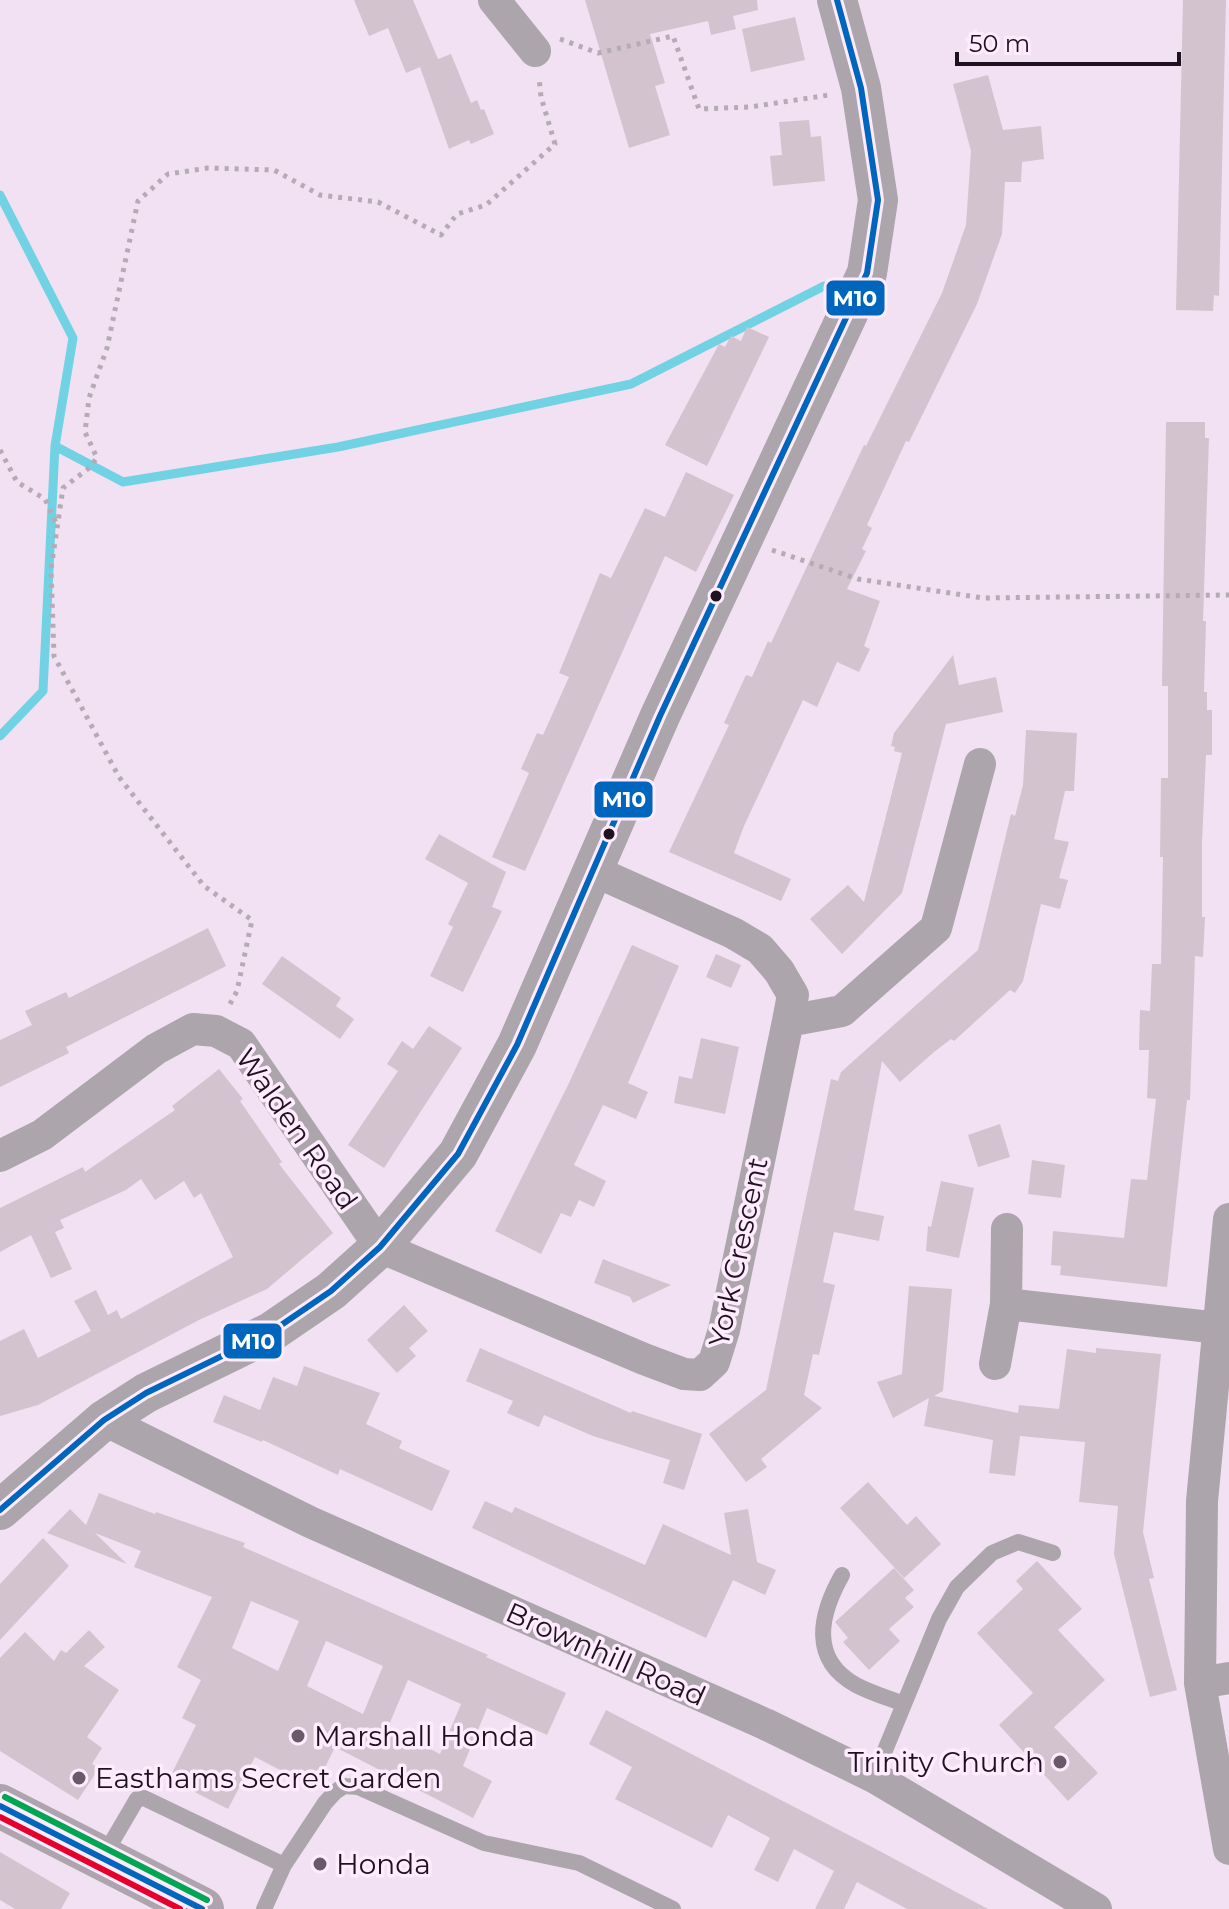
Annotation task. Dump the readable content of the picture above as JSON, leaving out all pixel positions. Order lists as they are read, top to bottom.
{
  "streets": {
    "street": ["Walden Road", "York Crescent", "Brownhill Road"]
  },
  "crossings": [
    ["Walden Road", "York Crescent"]
  ],
  "places": [
    "Marshall Honda",
    "Trinity Church",
    "Easthams Secret Garden",
    "Honda"
  ],
  "lines": ["transit line M10"],
  "scale_bar": "50 m"
}
